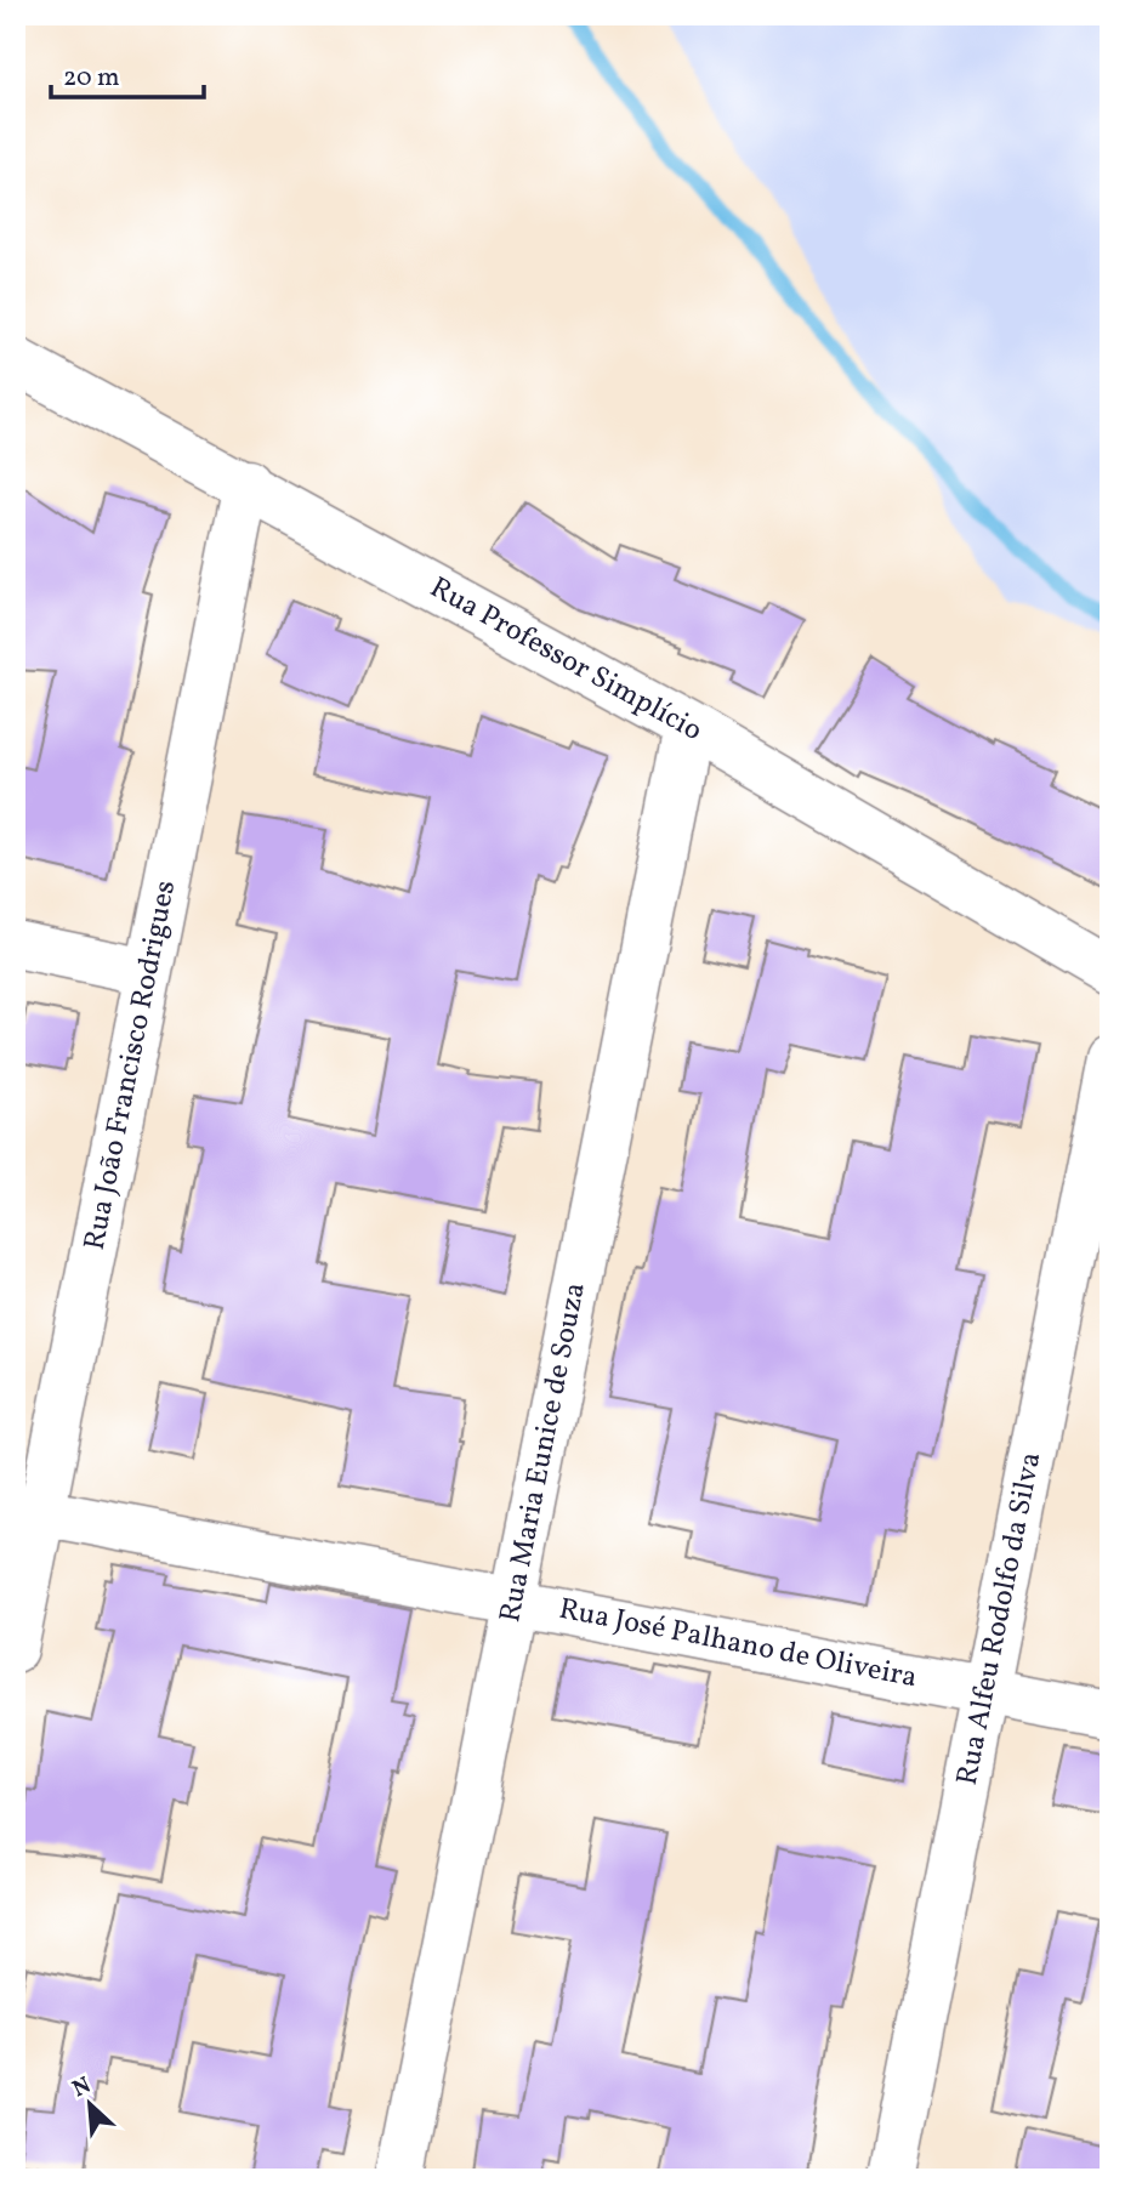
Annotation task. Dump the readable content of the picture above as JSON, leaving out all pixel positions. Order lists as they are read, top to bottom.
{
  "streets": {
    "street": [
      "Rua Professor Simplício",
      "Rua João Francisco Rodrigues",
      "Rua Maria Eunice de Souza",
      "Rua Alfeu Rodolfo da Silva",
      "Rua José Palhano de Oliveira"
    ]
  },
  "crossings": [
    ["Rua Professor Simplício", "Rua João Francisco Rodrigues"],
    ["Rua Professor Simplício", "Rua Maria Eunice de Souza"],
    ["Rua João Francisco Rodrigues", "Rua José Palhano de Oliveira"],
    ["Rua Maria Eunice de Souza", "Rua José Palhano de Oliveira"],
    ["Rua Alfeu Rodolfo da Silva", "Rua José Palhano de Oliveira"]
  ],
  "scale_bar": "20 m",
  "north": "top left"
}
